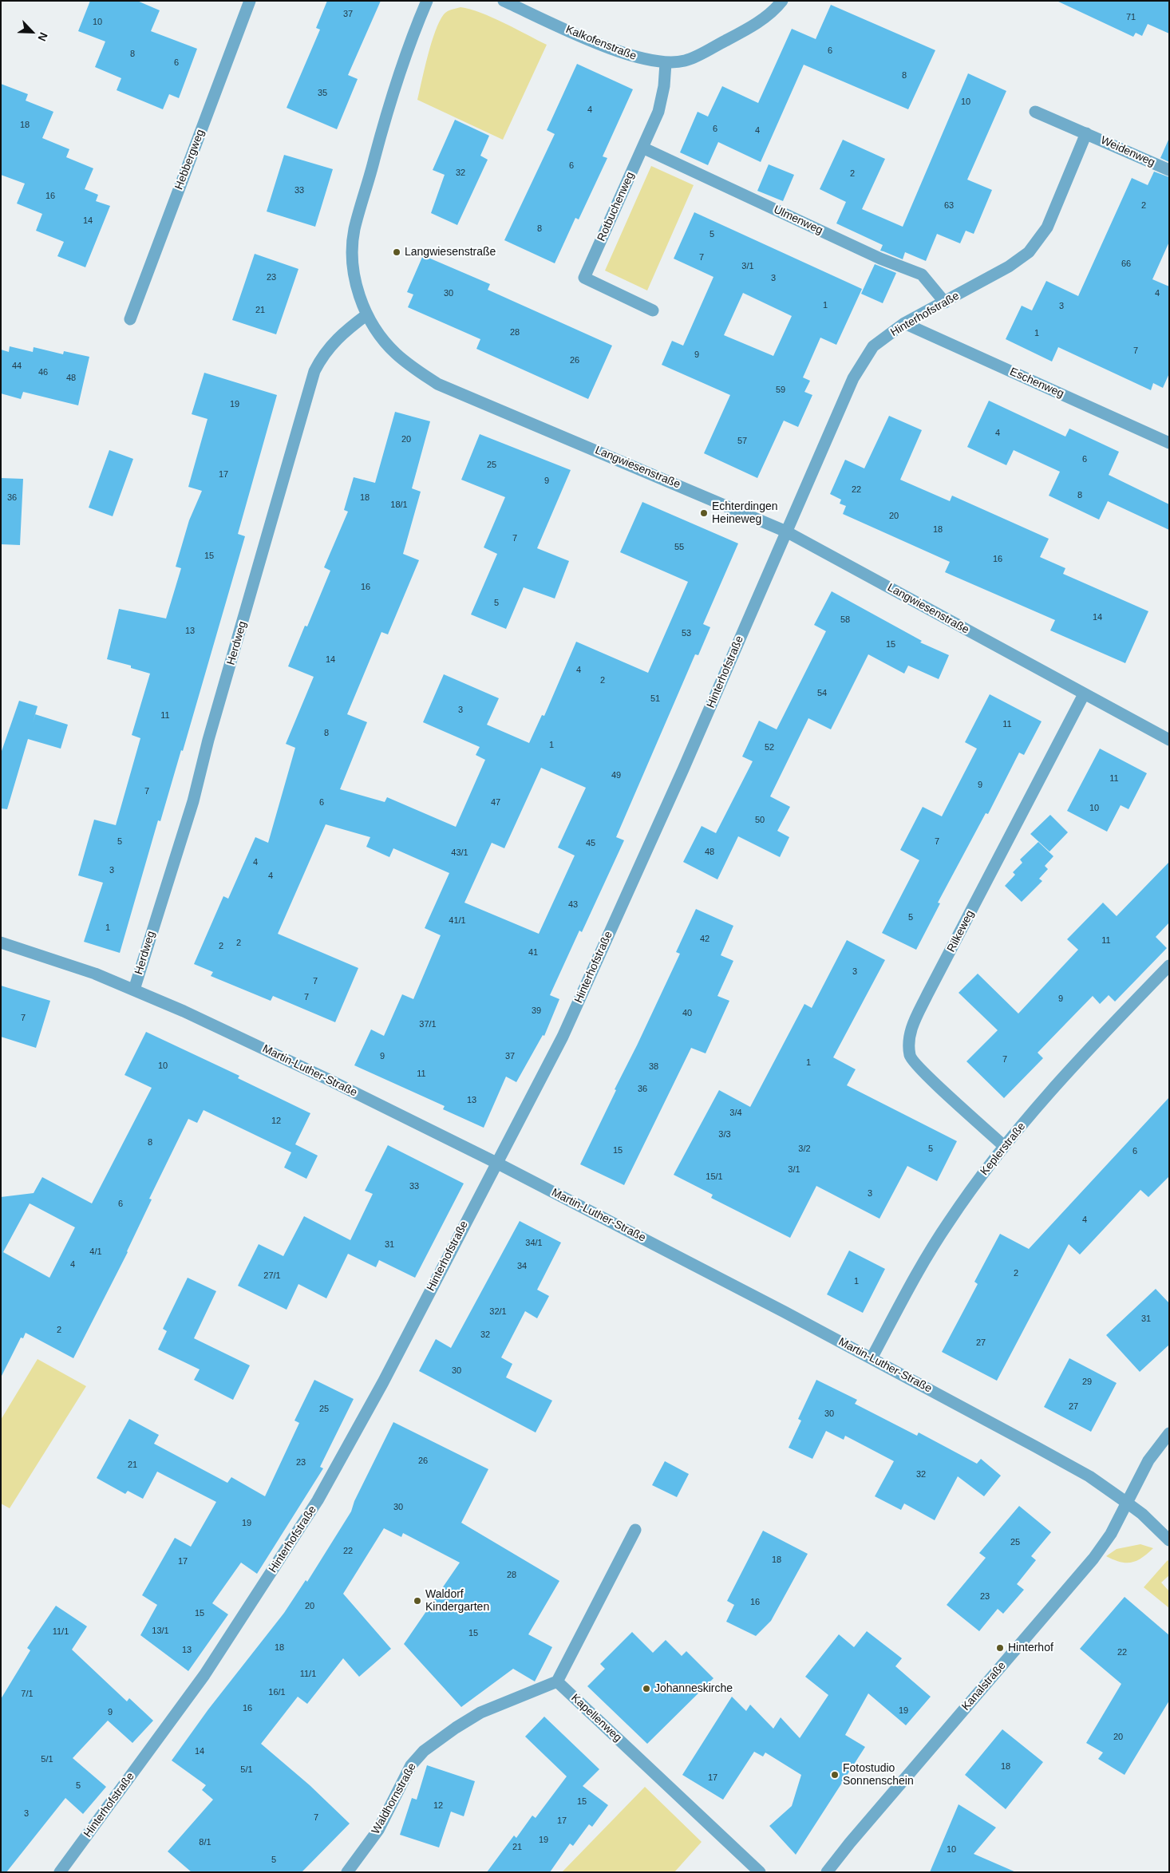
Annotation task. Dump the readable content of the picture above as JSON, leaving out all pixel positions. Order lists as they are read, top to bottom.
{
  "streets": {
    "street": [
      "Kalkofenstraße",
      "Weidenweg",
      "Hebbergweg",
      "Rotbuchenweg",
      "Ulmenweg",
      "Hinterhofstraße",
      "Eschenweg",
      "Langwiesenstraße",
      "Herdweg",
      "Rilkeweg",
      "Martin-Luther-Straße",
      "Keplerstraße",
      "Kanalstraße",
      "Kapellenweg",
      "Waldhornstraße"
    ]
  },
  "crossings": [
    ["Kalkofenstraße", "Rotbuchenweg"],
    ["Weidenweg", "Hinterhofstraße"],
    ["Rotbuchenweg", "Ulmenweg"],
    ["Ulmenweg", "Hinterhofstraße"],
    ["Hinterhofstraße", "Eschenweg"],
    ["Hinterhofstraße", "Langwiesenstraße"],
    ["Hinterhofstraße", "Martin-Luther-Straße"],
    ["Langwiesenstraße", "Herdweg"],
    ["Langwiesenstraße", "Rilkeweg"],
    ["Herdweg", "Martin-Luther-Straße"],
    ["Rilkeweg", "Keplerstraße"],
    ["Martin-Luther-Straße", "Keplerstraße"],
    ["Martin-Luther-Straße", "Kanalstraße"],
    ["Kapellenweg", "Waldhornstraße"]
  ],
  "places": [
    "Langwiesenstraße",
    "Echterdingen Heineweg",
    "Waldorf Kindergarten",
    "Hinterhof",
    "Johanneskirche",
    "Fotostudio Sonnenschein"
  ],
  "house_numbers": [
    "37",
    "71",
    "10",
    "6",
    "8",
    "6",
    "8",
    "35",
    "10",
    "4",
    "18",
    "6",
    "4",
    "6",
    "32",
    "2",
    "33",
    "16",
    "63",
    "2",
    "14",
    "8",
    "5",
    "7",
    "66",
    "3/1",
    "23",
    "3",
    "30",
    "4",
    "1",
    "3",
    "21",
    "28",
    "1",
    "7",
    "9",
    "26",
    "44",
    "46",
    "48",
    "59",
    "19",
    "4",
    "20",
    "57",
    "6",
    "25",
    "17",
    "9",
    "22",
    "8",
    "36",
    "18",
    "18/1",
    "20",
    "18",
    "7",
    "55",
    "15",
    "16",
    "16",
    "5",
    "14",
    "58",
    "13",
    "53",
    "15",
    "14",
    "4",
    "2",
    "54",
    "51",
    "3",
    "11",
    "11",
    "8",
    "1",
    "52",
    "49",
    "11",
    "9",
    "7",
    "6",
    "47",
    "10",
    "50",
    "5",
    "7",
    "45",
    "48",
    "43/1",
    "4",
    "3",
    "4",
    "43",
    "5",
    "41/1",
    "1",
    "42",
    "11",
    "2",
    "2",
    "41",
    "3",
    "7",
    "7",
    "9",
    "39",
    "40",
    "7",
    "37/1",
    "9",
    "37",
    "7",
    "1",
    "10",
    "38",
    "11",
    "36",
    "13",
    "3/4",
    "12",
    "3/3",
    "8",
    "3/2",
    "5",
    "15",
    "6",
    "3/1",
    "15/1",
    "33",
    "3",
    "6",
    "4",
    "34/1",
    "31",
    "4/1",
    "4",
    "34",
    "2",
    "27/1",
    "1",
    "32/1",
    "31",
    "2",
    "32",
    "27",
    "30",
    "29",
    "27",
    "25",
    "30",
    "26",
    "23",
    "21",
    "32",
    "30",
    "19",
    "25",
    "22",
    "18",
    "17",
    "28",
    "23",
    "16",
    "20",
    "15",
    "13/1",
    "11/1",
    "15",
    "18",
    "13",
    "22",
    "11/1",
    "16/1",
    "7/1",
    "16",
    "19",
    "9",
    "20",
    "14",
    "5/1",
    "18",
    "5/1",
    "17",
    "5",
    "15",
    "12",
    "3",
    "7",
    "17",
    "19",
    "8/1",
    "21",
    "10",
    "5"
  ],
  "north": "bottom right"
}
